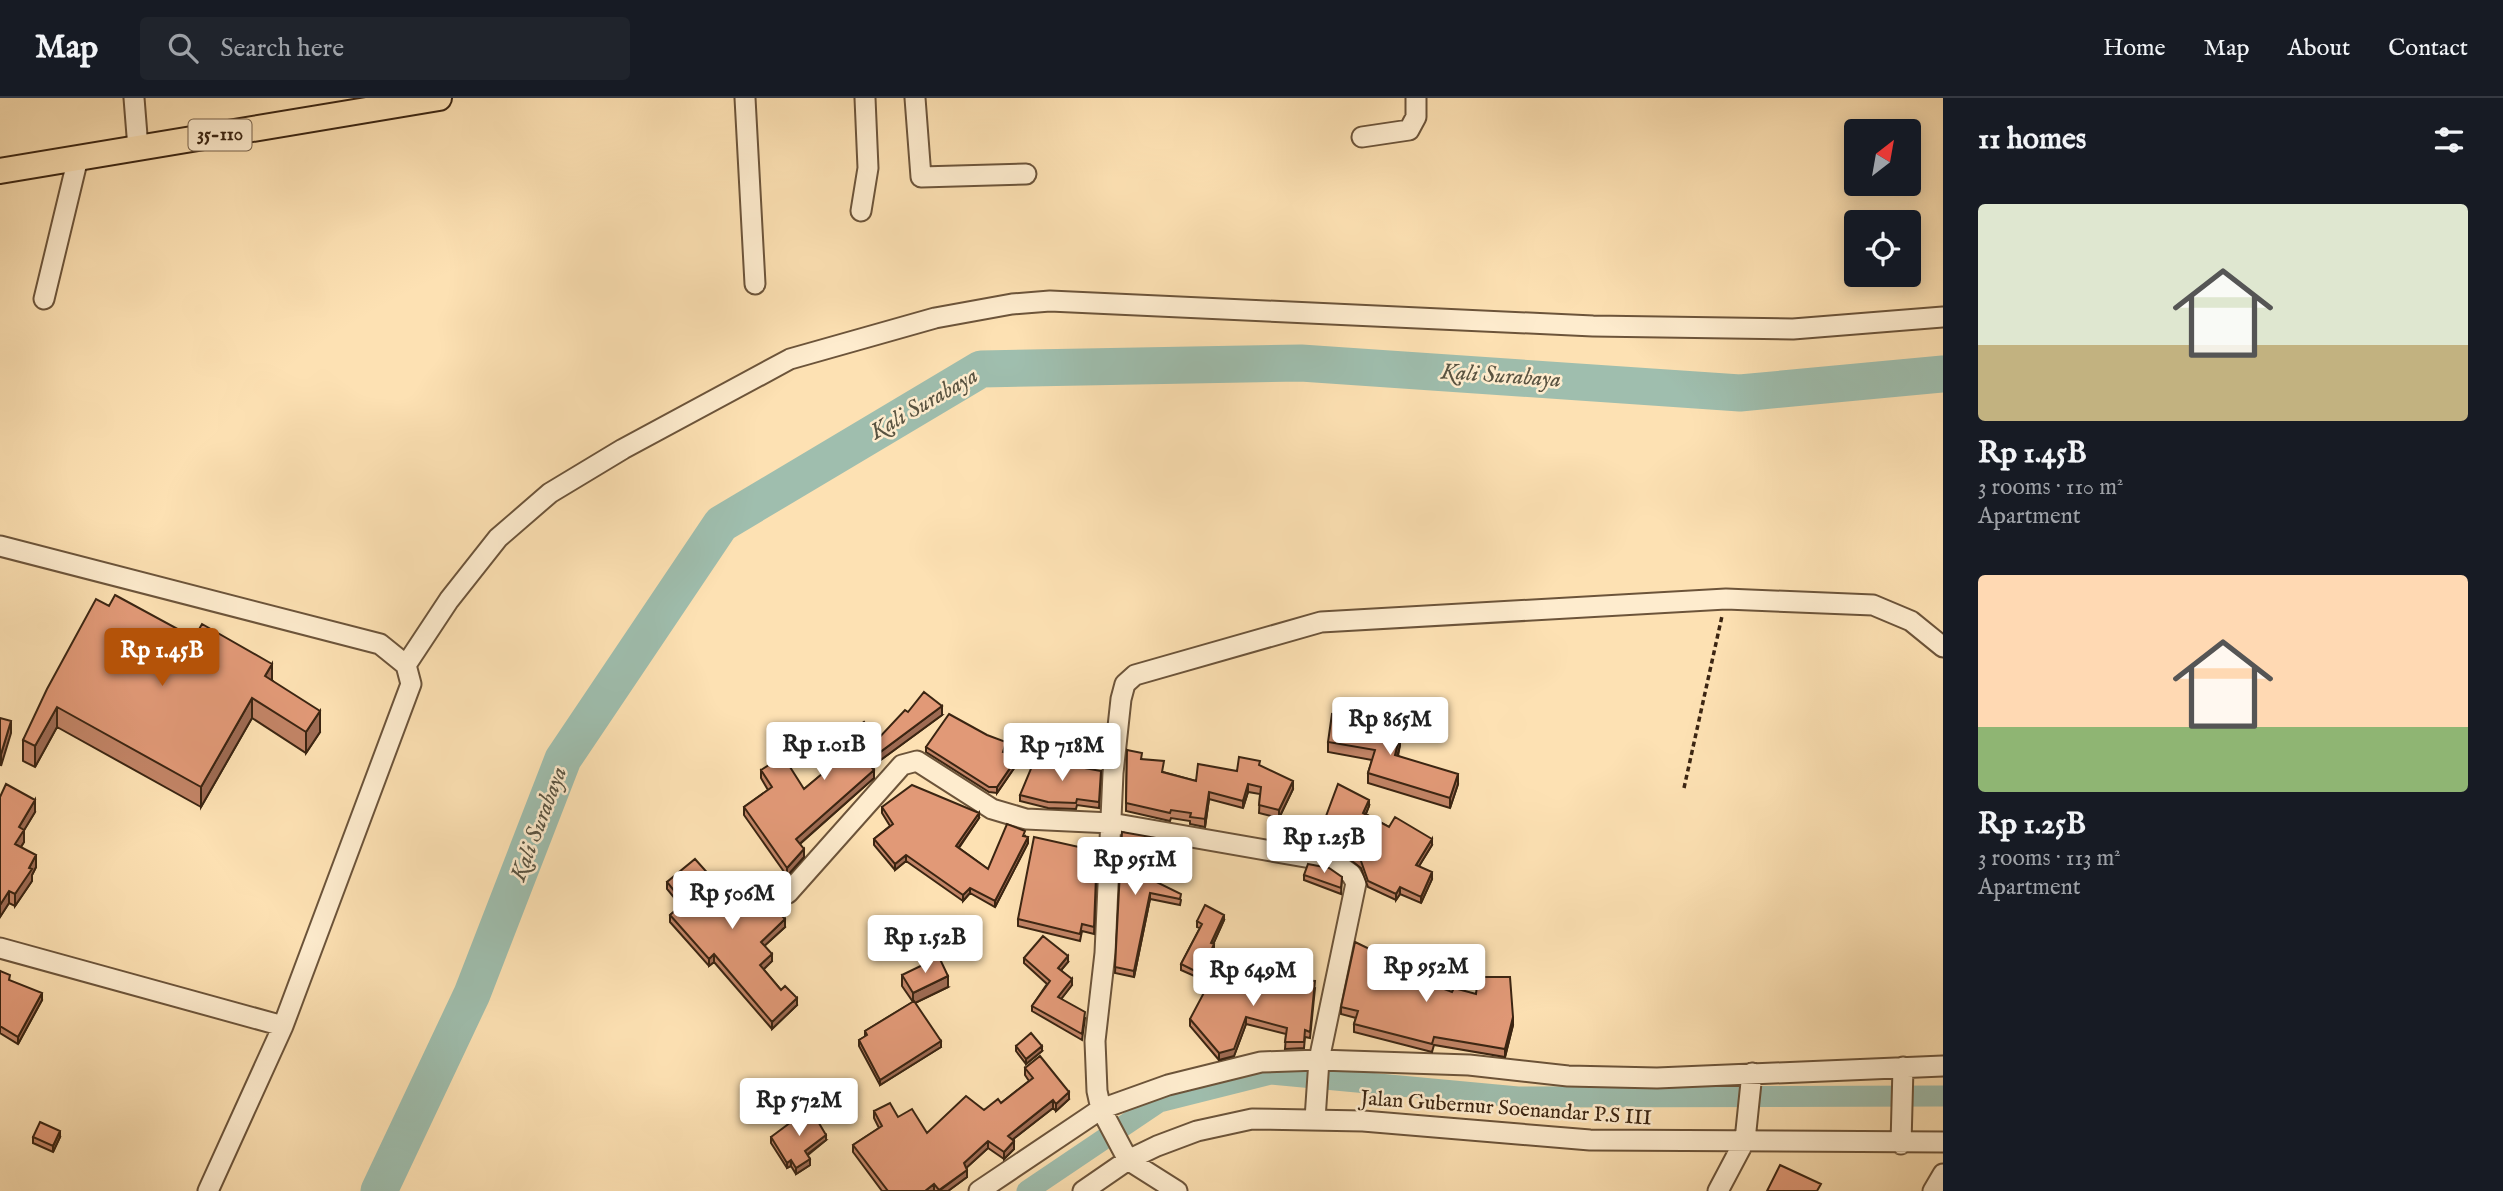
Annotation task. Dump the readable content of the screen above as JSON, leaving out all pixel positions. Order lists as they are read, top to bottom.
{
  "streets": {
    "main road": ["35-110"],
    "street": ["Jalan Gubernur Soenandar P.S III"]
  },
  "water": ["Kali Surabaya"],
  "north": "top right",
  "page": {
    "header": "Map",
    "search": "Search here",
    "nav": [
      "Home",
      "Map",
      "About",
      "Contact"
    ],
    "heading": "11 homes",
    "list": [
      {
        "name": "Rp 1.45B",
        "note": "3 rooms · 110 m² · Apartment"
      },
      {
        "name": "Rp 1.25B",
        "note": "3 rooms · 113 m² · Apartment"
      }
    ],
    "price": [
      "Rp 1.45B",
      "Rp 865M",
      "Rp 1.01B",
      "Rp 718M",
      "Rp 1.25B",
      "Rp 951M",
      "Rp 506M",
      "Rp 1.52B",
      "Rp 952M",
      "Rp 649M",
      "Rp 572M"
    ]
  }
}
